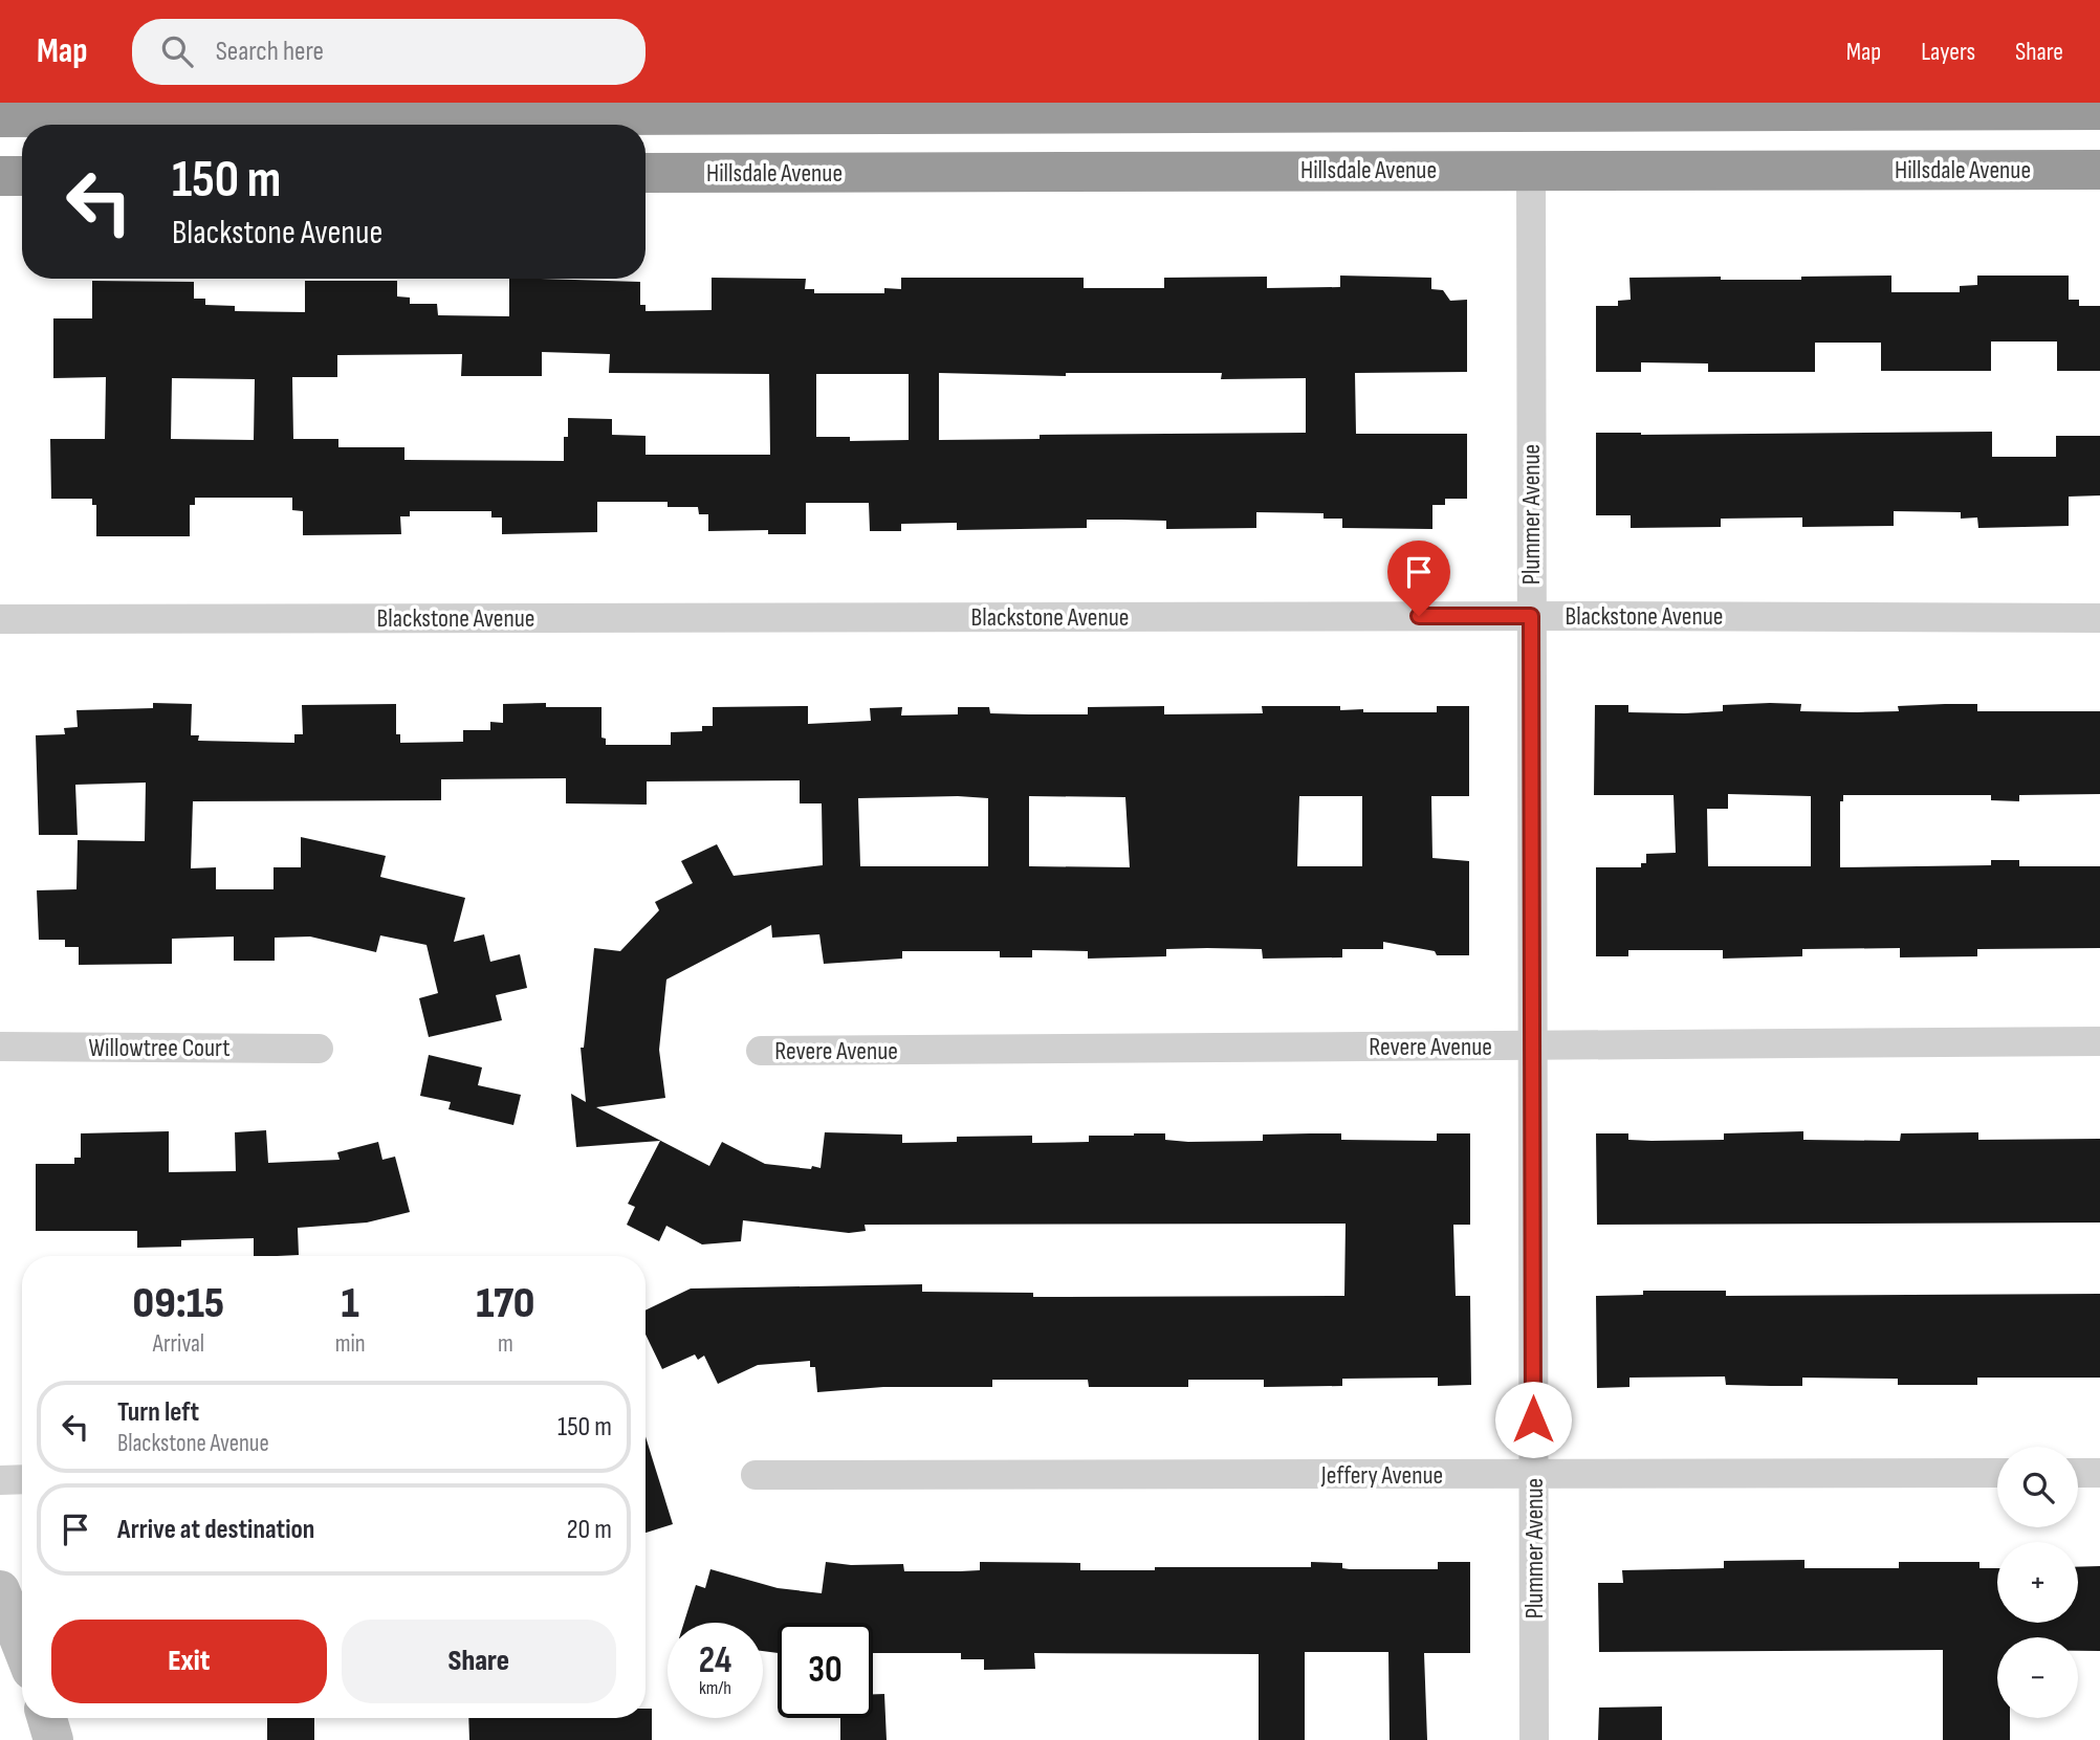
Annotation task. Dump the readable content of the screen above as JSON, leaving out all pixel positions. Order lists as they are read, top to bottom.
{
  "streets": {
    "highway": ["Hillsdale Avenue"],
    "street": [
      "Plummer Avenue",
      "Blackstone Avenue",
      "Revere Avenue",
      "Willowtree Court",
      "Jeffery Avenue"
    ]
  },
  "crossings": [
    ["Hillsdale Avenue", "Plummer Avenue"],
    ["Plummer Avenue", "Blackstone Avenue"],
    ["Plummer Avenue", "Revere Avenue"],
    ["Plummer Avenue", "Jeffery Avenue"]
  ],
  "page": {
    "header": "Map",
    "search": "Search here",
    "nav": ["Map", "Layers", "Share"],
    "turn": ["150 m", "Blackstone Avenue"],
    "eta": [
      "09:15",
      "Arrival",
      "1",
      "min",
      "170",
      "m"
    ],
    "list": [
      {
        "name": "Turn left",
        "note": "Blackstone Avenue",
        "value": "150 m"
      },
      {
        "name": "Arrive at destination",
        "value": "20 m"
      }
    ],
    "map_buttons": ["+", "−"],
    "buttons": ["Exit", "Share"],
    "speed": "24 km/h",
    "limit": "30"
  }
}
